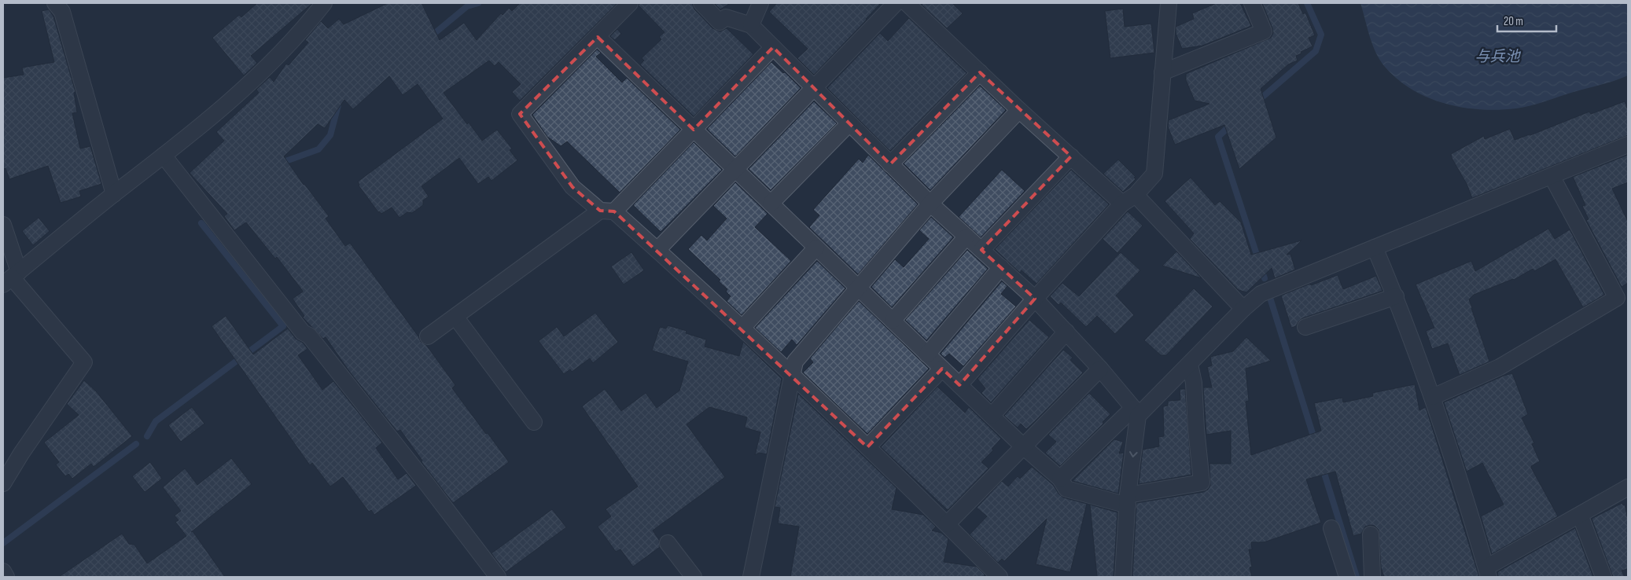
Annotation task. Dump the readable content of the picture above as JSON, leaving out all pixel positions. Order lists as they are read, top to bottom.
{
  "water": ["与兵池"],
  "scale_bar": "20 m"
}
